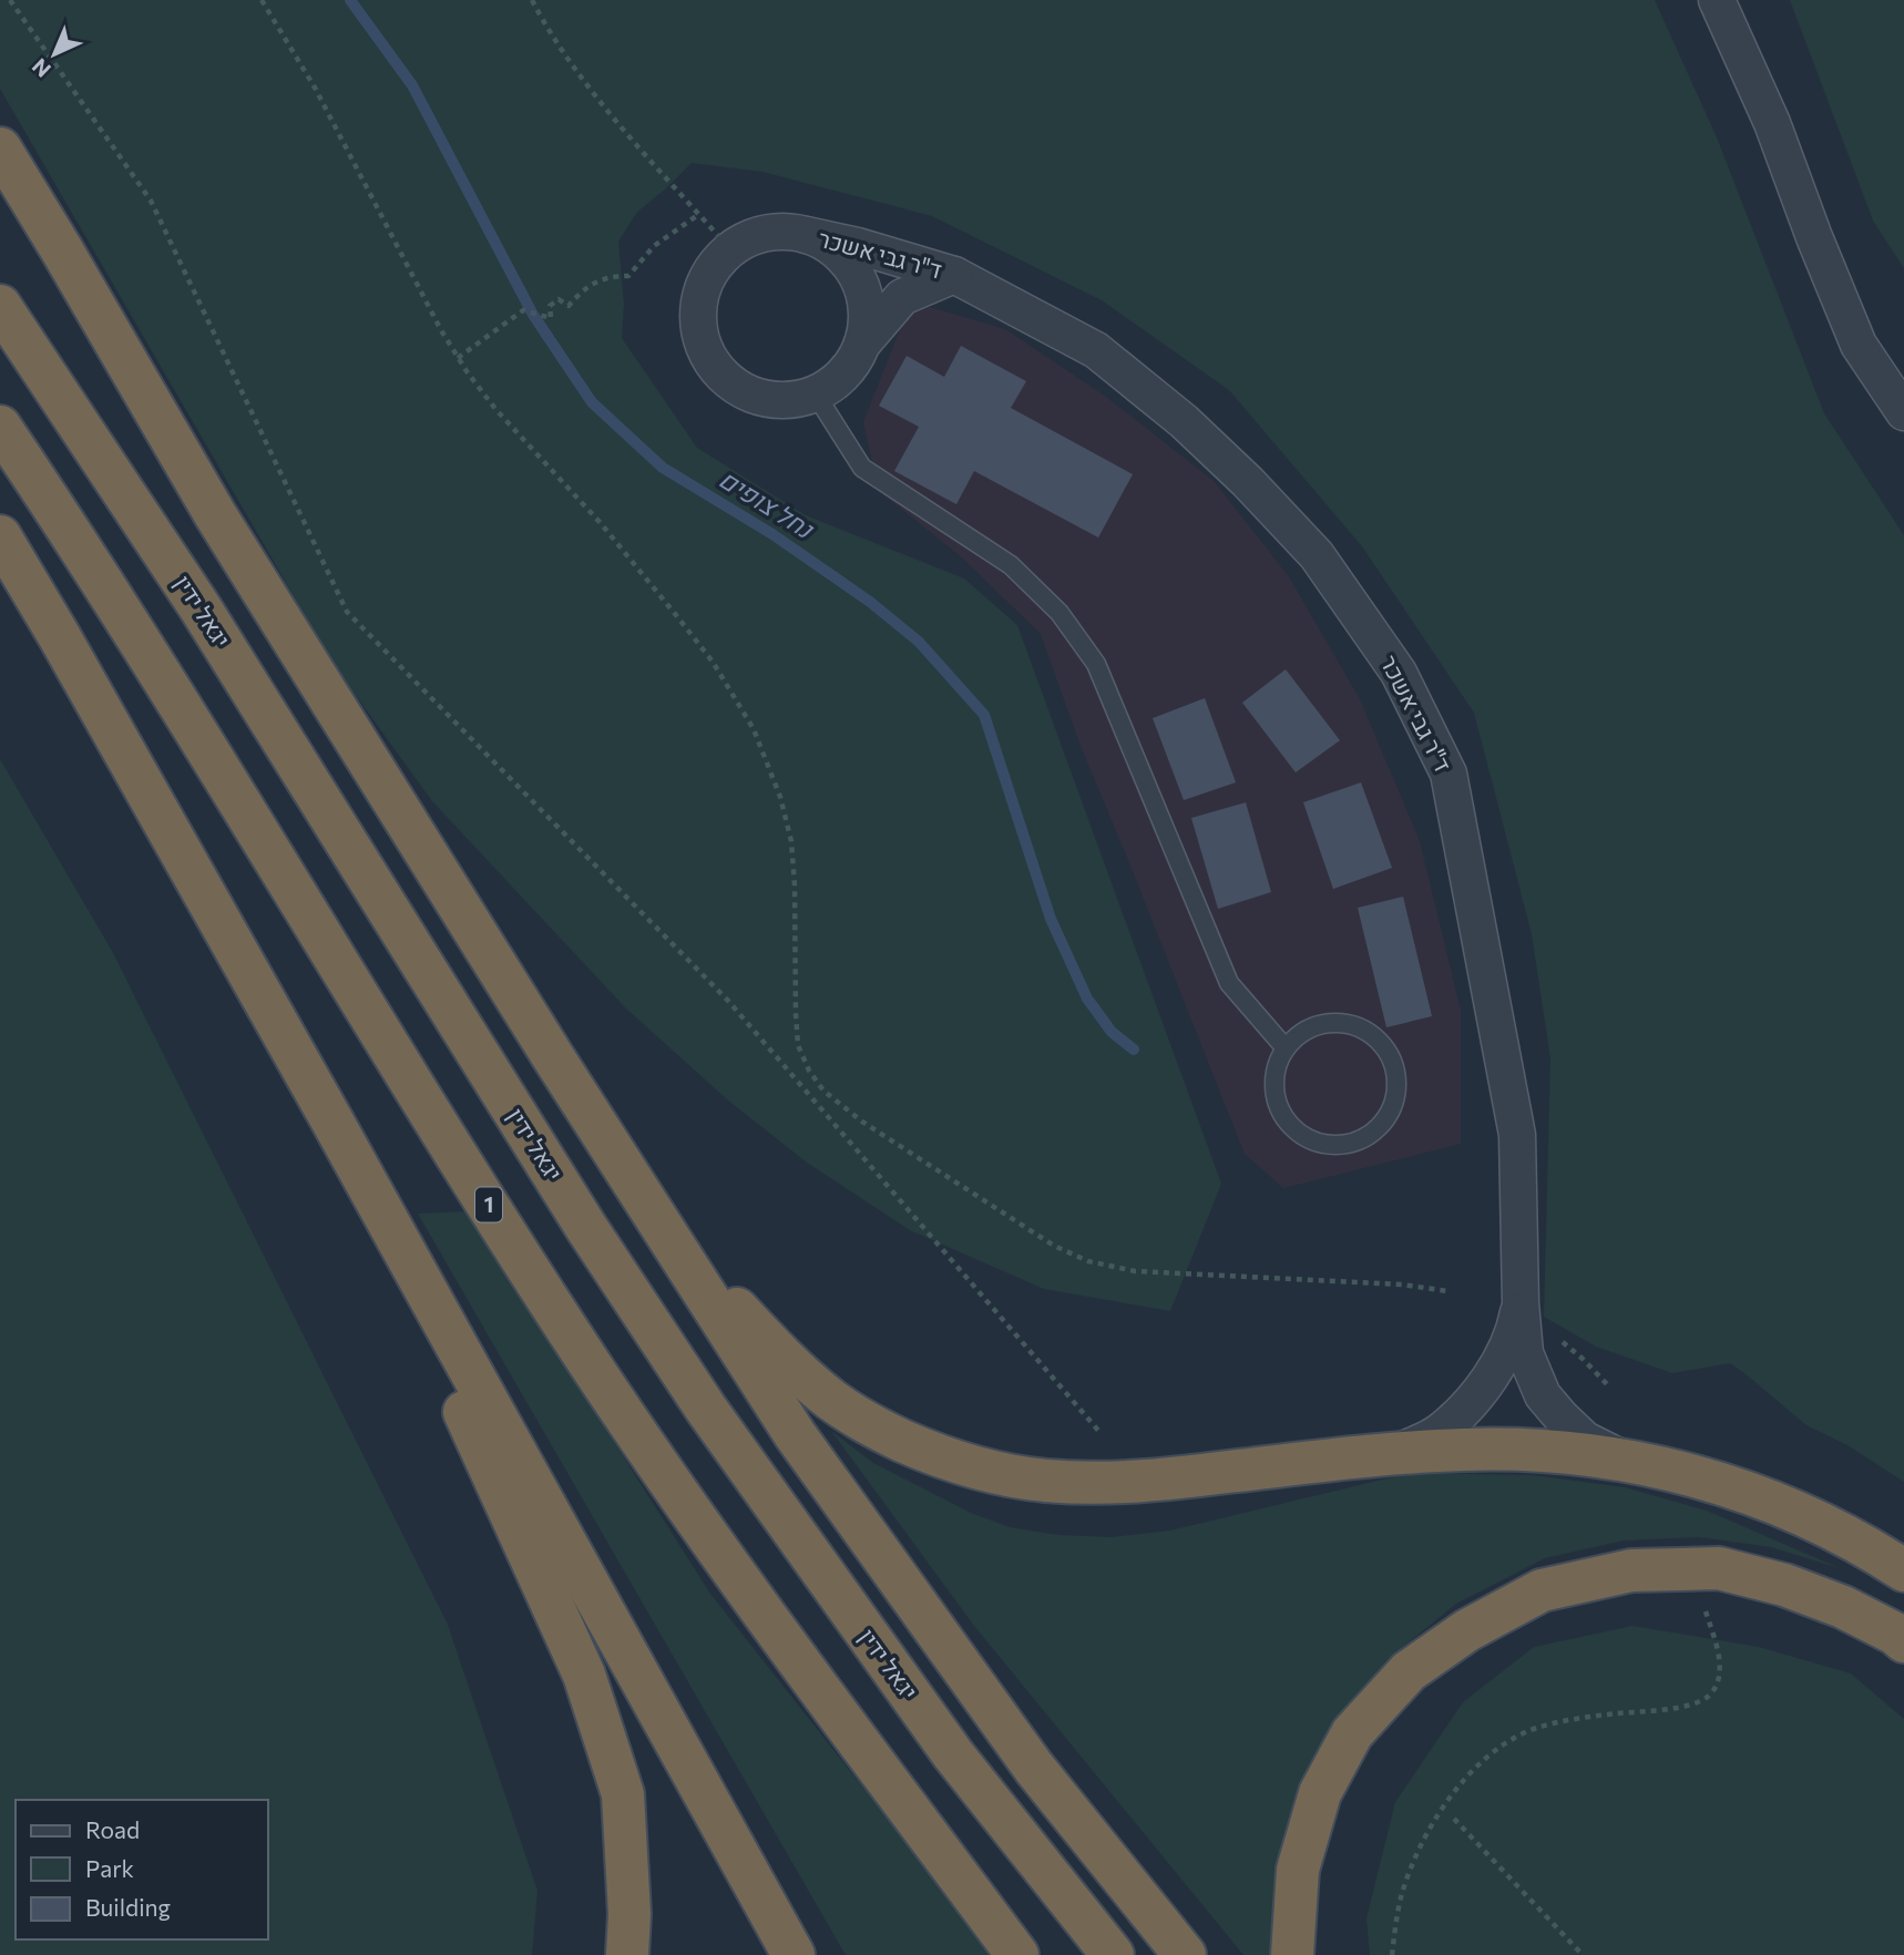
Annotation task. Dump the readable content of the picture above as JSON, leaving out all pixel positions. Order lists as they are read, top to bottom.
{
  "streets": {
    "highway": ["יגאל ידין", "1"],
    "street": ["ד\"ר גבי אשכר"]
  },
  "water": ["נחל צופים"],
  "legend": ["Road", "Park", "Building"],
  "north": "bottom left"
}
